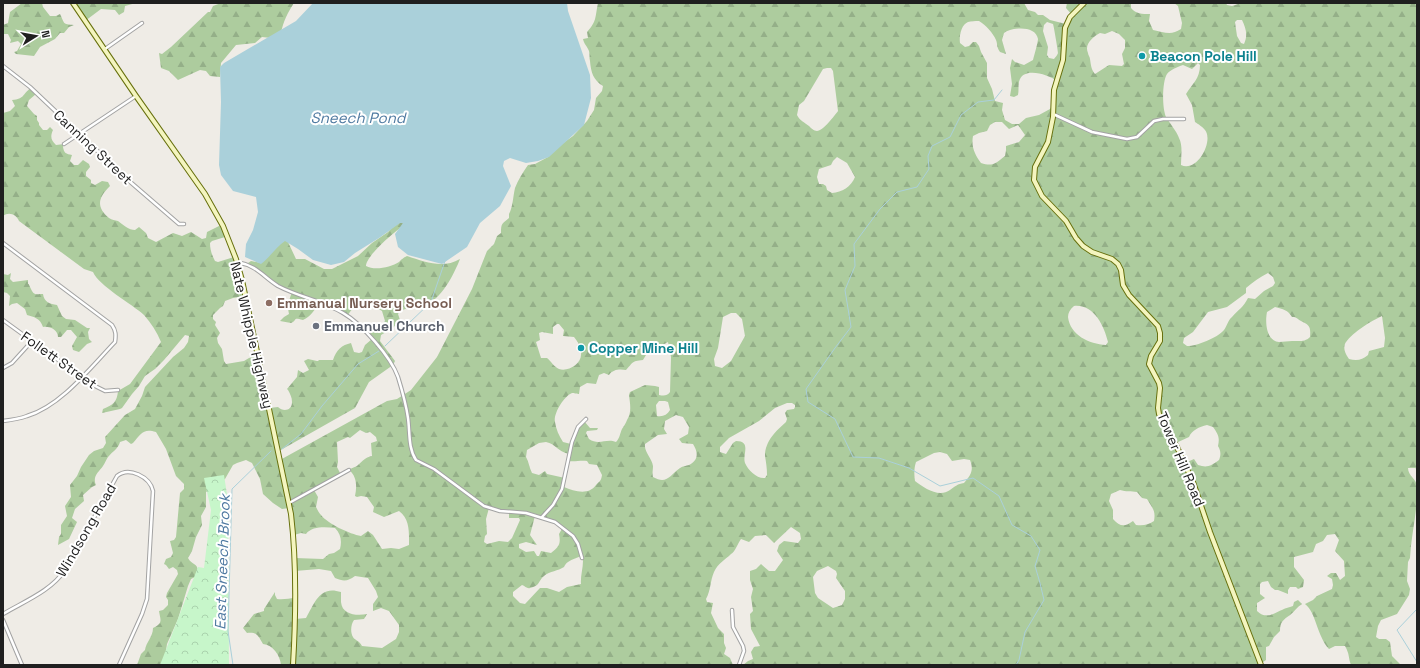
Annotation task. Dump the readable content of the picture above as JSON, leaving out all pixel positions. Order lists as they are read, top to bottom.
{
  "streets": {
    "street": [
      "Canning Street",
      "Nate Whipple Highway",
      "Follett Street",
      "Tower Hill Road",
      "Windsong Road"
    ]
  },
  "water": ["Sneech Pond", "East Sneech Brook"],
  "places": [
    "Beacon Pole Hill",
    "Emmanual Nursery School",
    "Emmanuel Church",
    "Copper Mine Hill"
  ],
  "north": "right"
}
